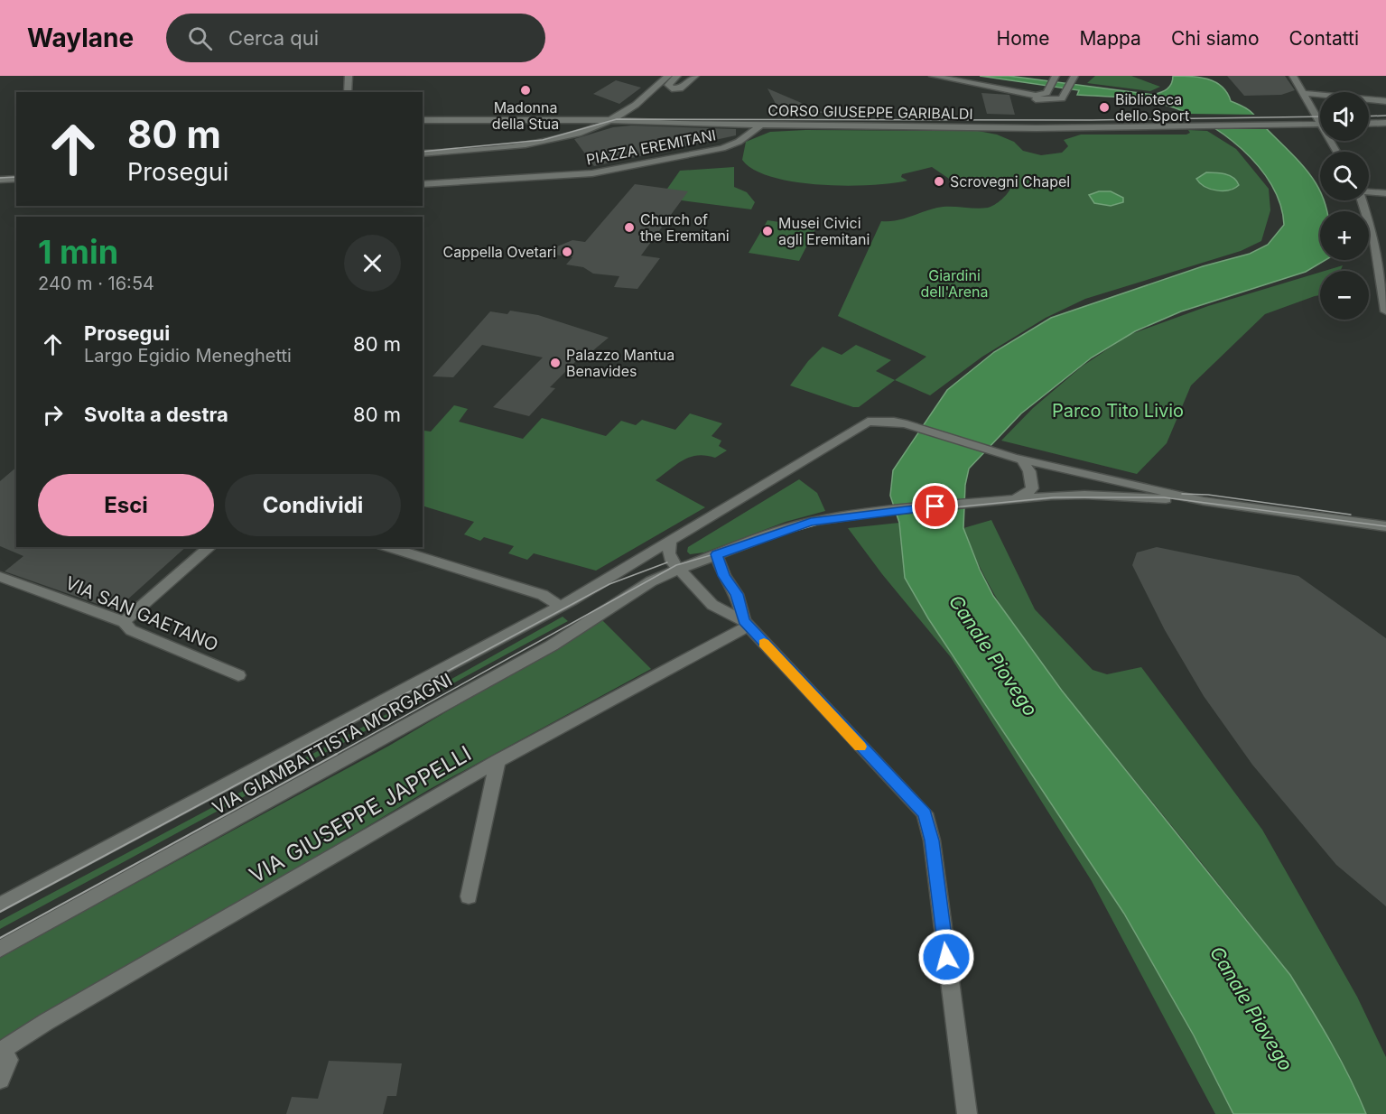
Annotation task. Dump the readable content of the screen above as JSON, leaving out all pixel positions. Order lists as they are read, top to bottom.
{
  "streets": {
    "street": [
      "CORSO GIUSEPPE GARIBALDI",
      "PIAZZA EREMITANI",
      "VIA SAN GAETANO",
      "VIA GIAMBATTISTA MORGAGNI",
      "VIA GIUSEPPE JAPPELLI"
    ]
  },
  "crossings": [
    ["CORSO GIUSEPPE GARIBALDI", "PIAZZA EREMITANI"]
  ],
  "water": ["Canale Piovego"],
  "parks": ["Giardini dell'Arena", "Parco Tito Livio"],
  "places": [
    "Madonna della Stua",
    "Biblioteca dello Sport",
    "Scrovegni Chapel",
    "Church of the Eremitani",
    "Musei Civici agli Eremitani",
    "Cappella Ovetari",
    "Palazzo Mantua Benavides"
  ],
  "page": {
    "header": "Waylane",
    "search": "Cerca qui",
    "nav": [
      "Home",
      "Mappa",
      "Chi siamo",
      "Contatti"
    ],
    "map_buttons": ["+", "−"],
    "turn": ["80 m", "Prosegui"],
    "heading": ["1 min", "240 m · 16:54"],
    "list": [
      {
        "name": "Prosegui",
        "note": "Largo Egidio Meneghetti",
        "value": "80 m"
      },
      {
        "name": "Svolta a destra",
        "value": "80 m"
      }
    ],
    "buttons": ["Esci", "Condividi"]
  }
}
